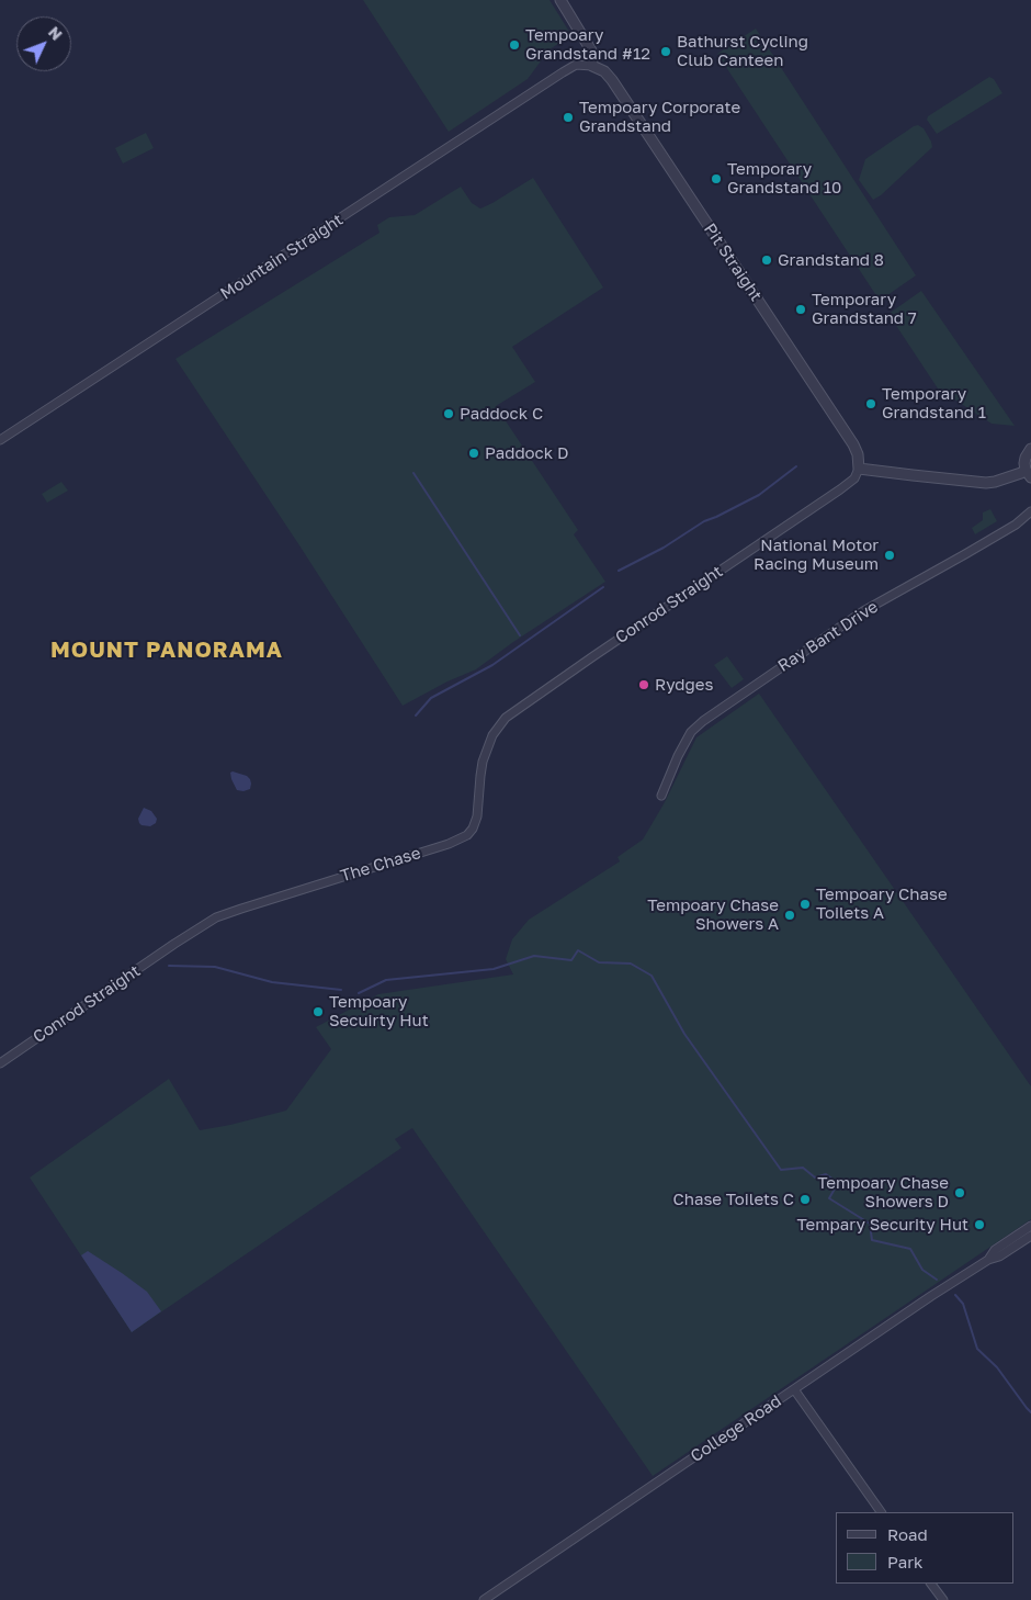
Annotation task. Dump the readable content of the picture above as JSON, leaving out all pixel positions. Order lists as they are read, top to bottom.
{
  "streets": {
    "street": [
      "Mountain Straight",
      "Pit Straight",
      "Conrod Straight",
      "Ray Bant Drive",
      "The Chase",
      "College Road"
    ]
  },
  "crossings": [
    ["Mountain Straight", "Pit Straight"],
    ["Pit Straight", "Conrod Straight"],
    ["Conrod Straight", "The Chase"]
  ],
  "districts": ["MOUNT PANORAMA"],
  "places": [
    "Tempoary Grandstand #12",
    "Bathurst Cycling Club Canteen",
    "Tempoary Corporate Grandstand",
    "Temporary Grandstand 10",
    "Grandstand 8",
    "Temporary Grandstand 7",
    "Temporary Grandstand 1",
    "Paddock C",
    "Paddock D",
    "National Motor Racing Museum",
    "Rydges",
    "Tempoary Chase Toilets A",
    "Tempoary Chase Showers A",
    "Tempoary Secuirty Hut",
    "Tempoary Chase Showers D",
    "Chase Toilets C",
    "Tempary Security Hut"
  ],
  "legend": ["Road", "Park"],
  "north": "top right"
}
